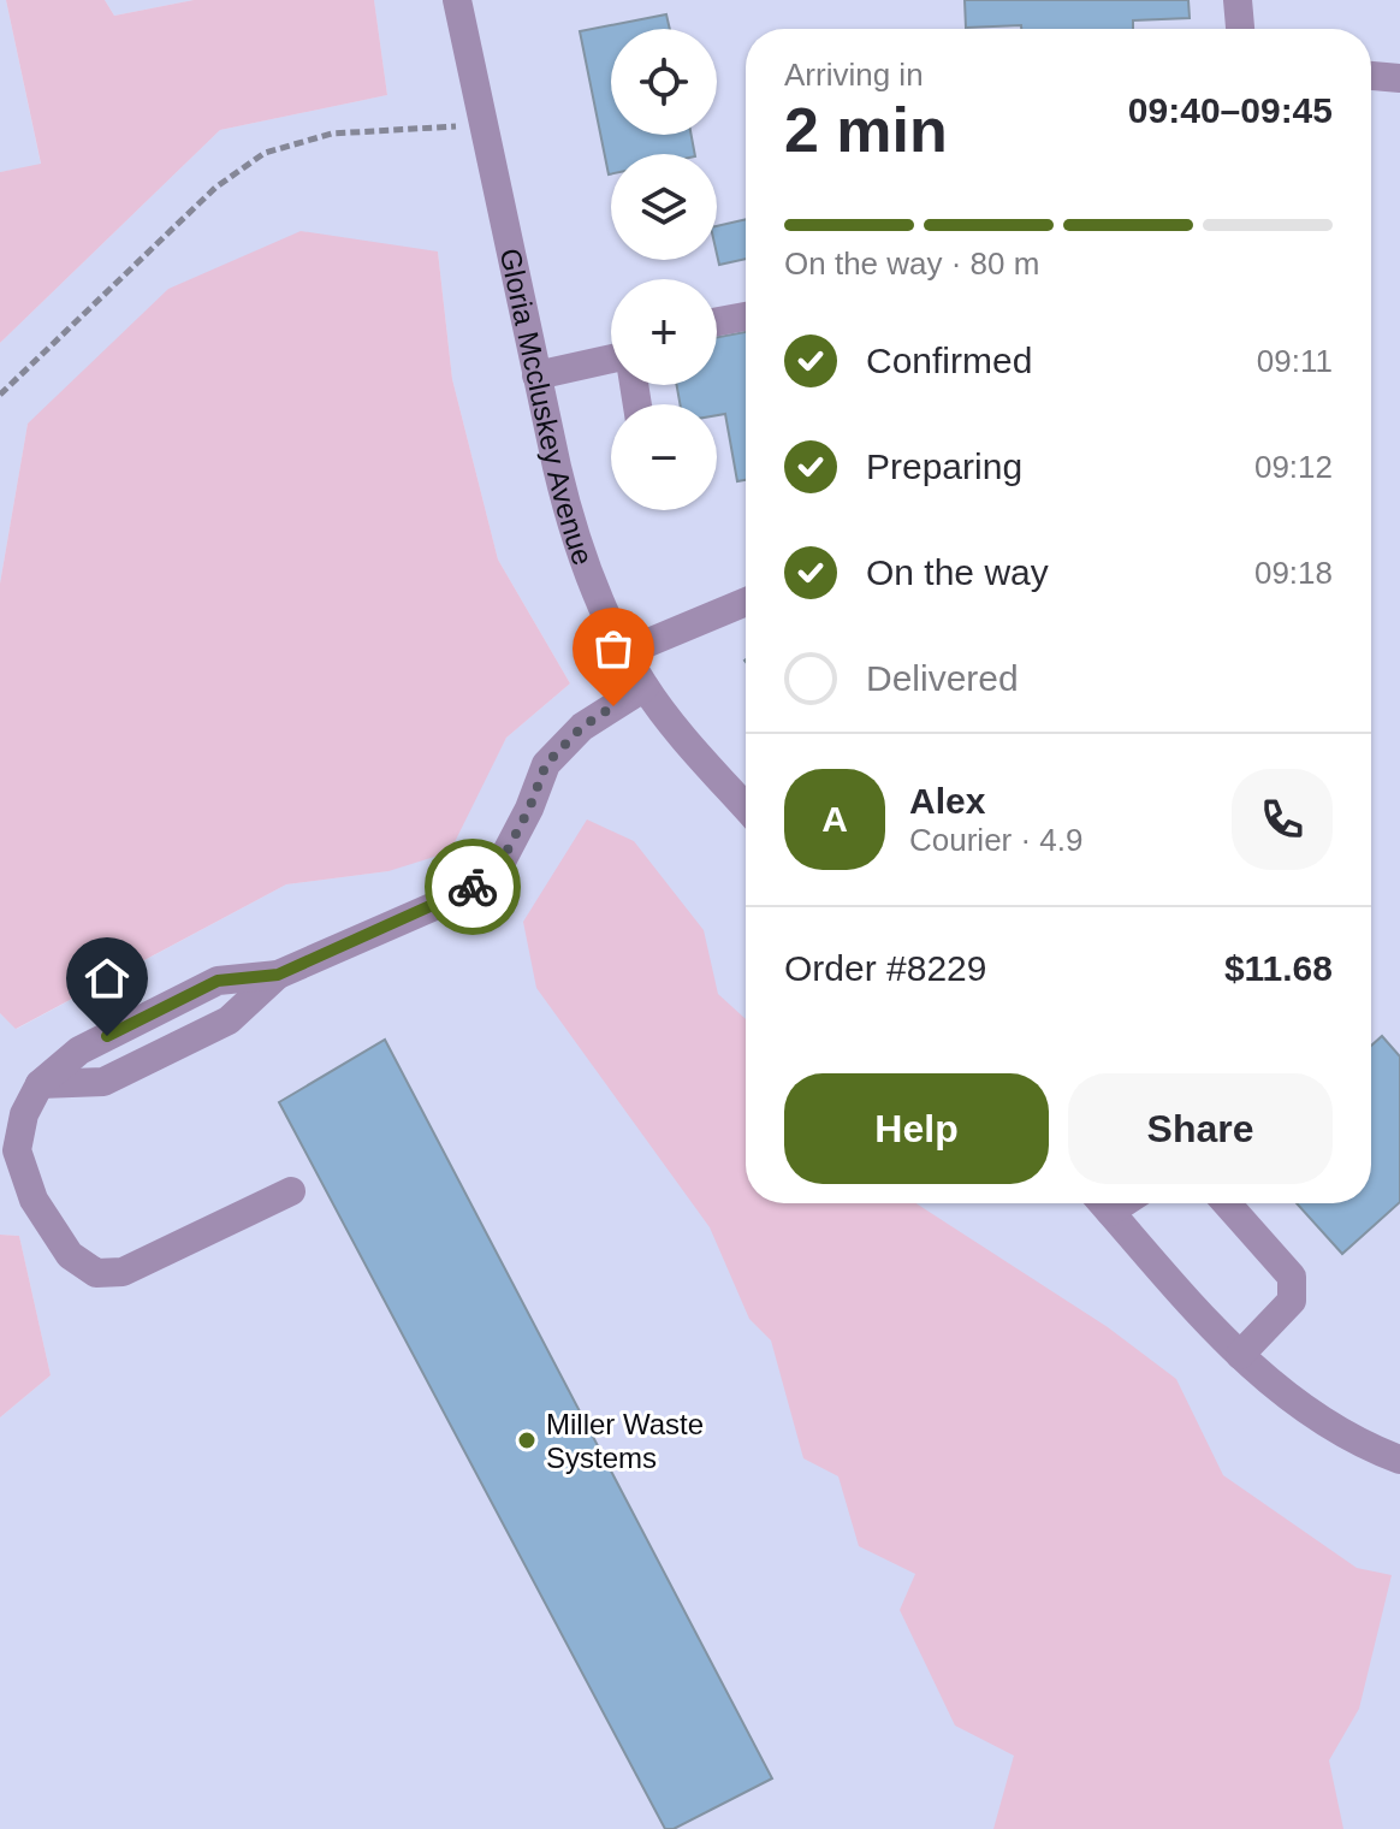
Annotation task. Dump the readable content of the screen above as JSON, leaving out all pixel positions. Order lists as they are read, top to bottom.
{
  "streets": {
    "street": ["Gloria Mccluskey Avenue"]
  },
  "places": ["Miller Waste Systems"],
  "page": {
    "map_buttons": ["+", "−"],
    "heading": ["2 min", "Arriving in", "09:40–09:45"],
    "panel": [
      "Alex",
      "Courier · 4.9",
      "Order #8229",
      "$11.68"
    ],
    "bar": "On the way · 80 m",
    "list": [
      ["Confirmed", "09:11"],
      ["Preparing", "09:12"],
      ["On the way", "09:18"],
      "Delivered"
    ],
    "round": "A",
    "buttons": ["Help", "Share"]
  }
}
